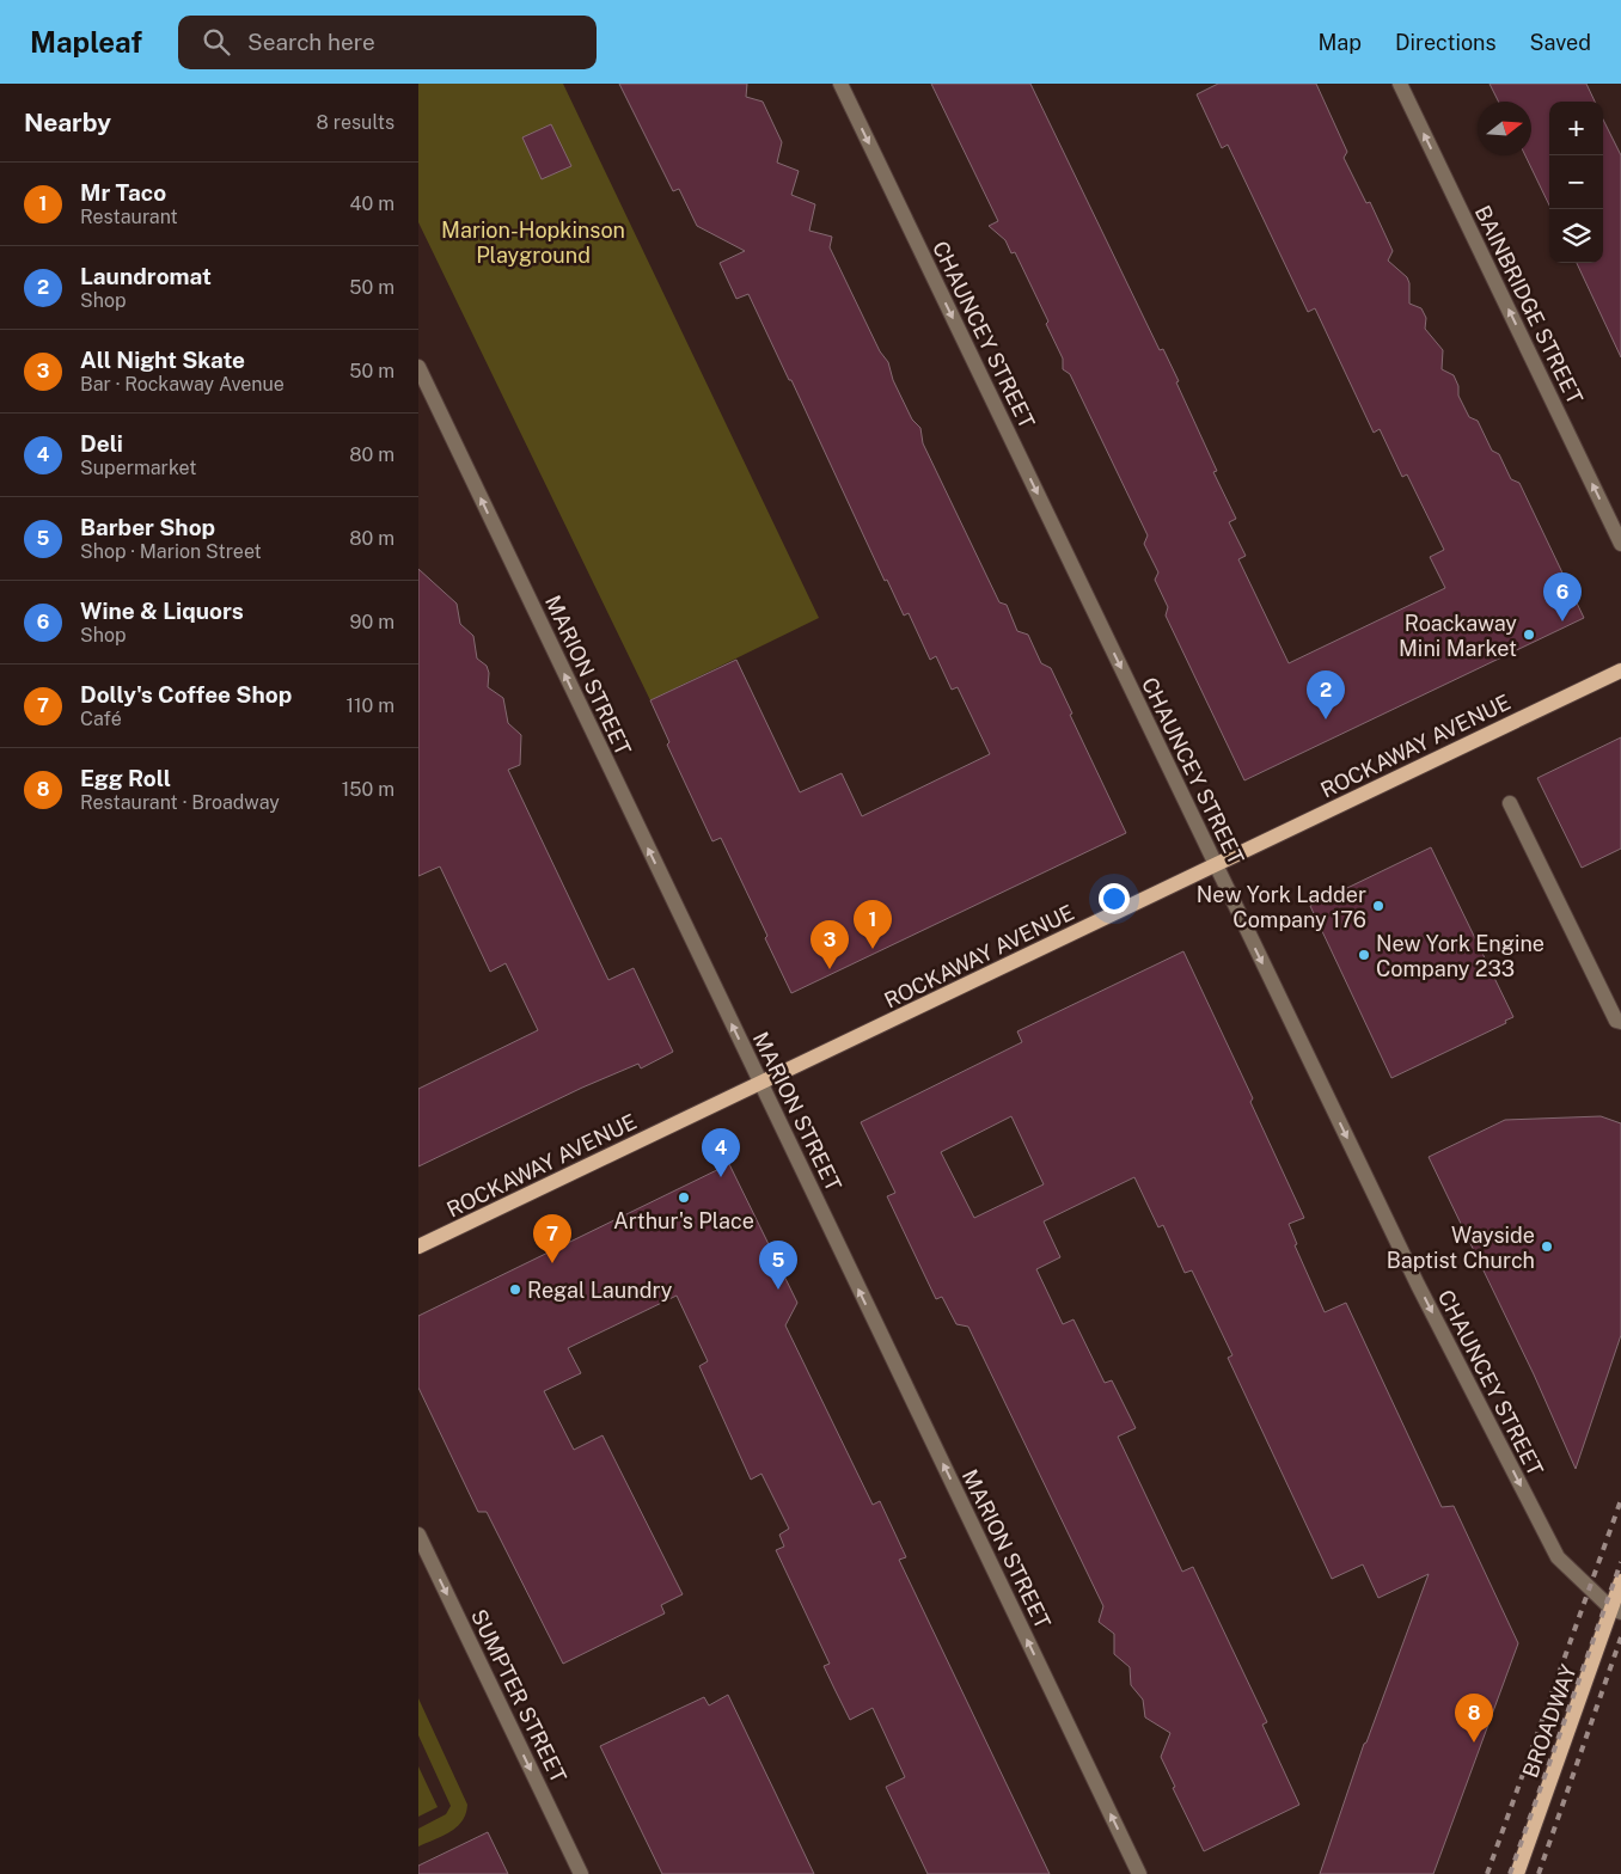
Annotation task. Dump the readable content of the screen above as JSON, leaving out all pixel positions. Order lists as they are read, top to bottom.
{
  "streets": {
    "main road": ["ROCKAWAY AVENUE", "BROADWAY"],
    "street": [
      "BAINBRIDGE STREET",
      "CHAUNCEY STREET",
      "MARION STREET",
      "SUMPTER STREET"
    ]
  },
  "crossings": [
    ["CHAUNCEY STREET", "ROCKAWAY AVENUE"],
    ["CHAUNCEY STREET", "BROADWAY"],
    ["MARION STREET", "ROCKAWAY AVENUE"]
  ],
  "one_way": [
    "BAINBRIDGE STREET",
    "CHAUNCEY STREET",
    "MARION STREET",
    "SUMPTER STREET"
  ],
  "parks": ["Marion-Hopkinson Playground"],
  "places": [
    "Roackaway Mini Market",
    "New York Ladder Company 176",
    "New York Engine Company 233",
    "Arthur's Place",
    "Wayside Baptist Church",
    "Regal Laundry"
  ],
  "north": "right",
  "page": {
    "header": "Mapleaf",
    "search": "Search here",
    "nav": ["Map", "Directions", "Saved"],
    "heading": ["Nearby", "8 results"],
    "map_buttons": ["+", "−"],
    "list": [
      {
        "mark": "1",
        "name": "Mr Taco",
        "note": "Restaurant",
        "value": "40 m"
      },
      {
        "mark": "2",
        "name": "Laundromat",
        "note": "Shop",
        "value": "50 m"
      },
      {
        "mark": "3",
        "name": "All Night Skate",
        "note": "Bar · Rockaway Avenue",
        "value": "50 m"
      },
      {
        "mark": "4",
        "name": "Deli",
        "note": "Supermarket",
        "value": "80 m"
      },
      {
        "mark": "5",
        "name": "Barber Shop",
        "note": "Shop · Marion Street",
        "value": "80 m"
      },
      {
        "mark": "6",
        "name": "Wine & Liquors",
        "note": "Shop",
        "value": "90 m"
      },
      {
        "mark": "7",
        "name": "Dolly's Coffee Shop",
        "note": "Café",
        "value": "110 m"
      },
      {
        "mark": "8",
        "name": "Egg Roll",
        "note": "Restaurant · Broadway",
        "value": "150 m"
      }
    ],
    "pins": [
      "6",
      "2",
      "1",
      "3",
      "4",
      "7",
      "5",
      "8"
    ]
  }
}
